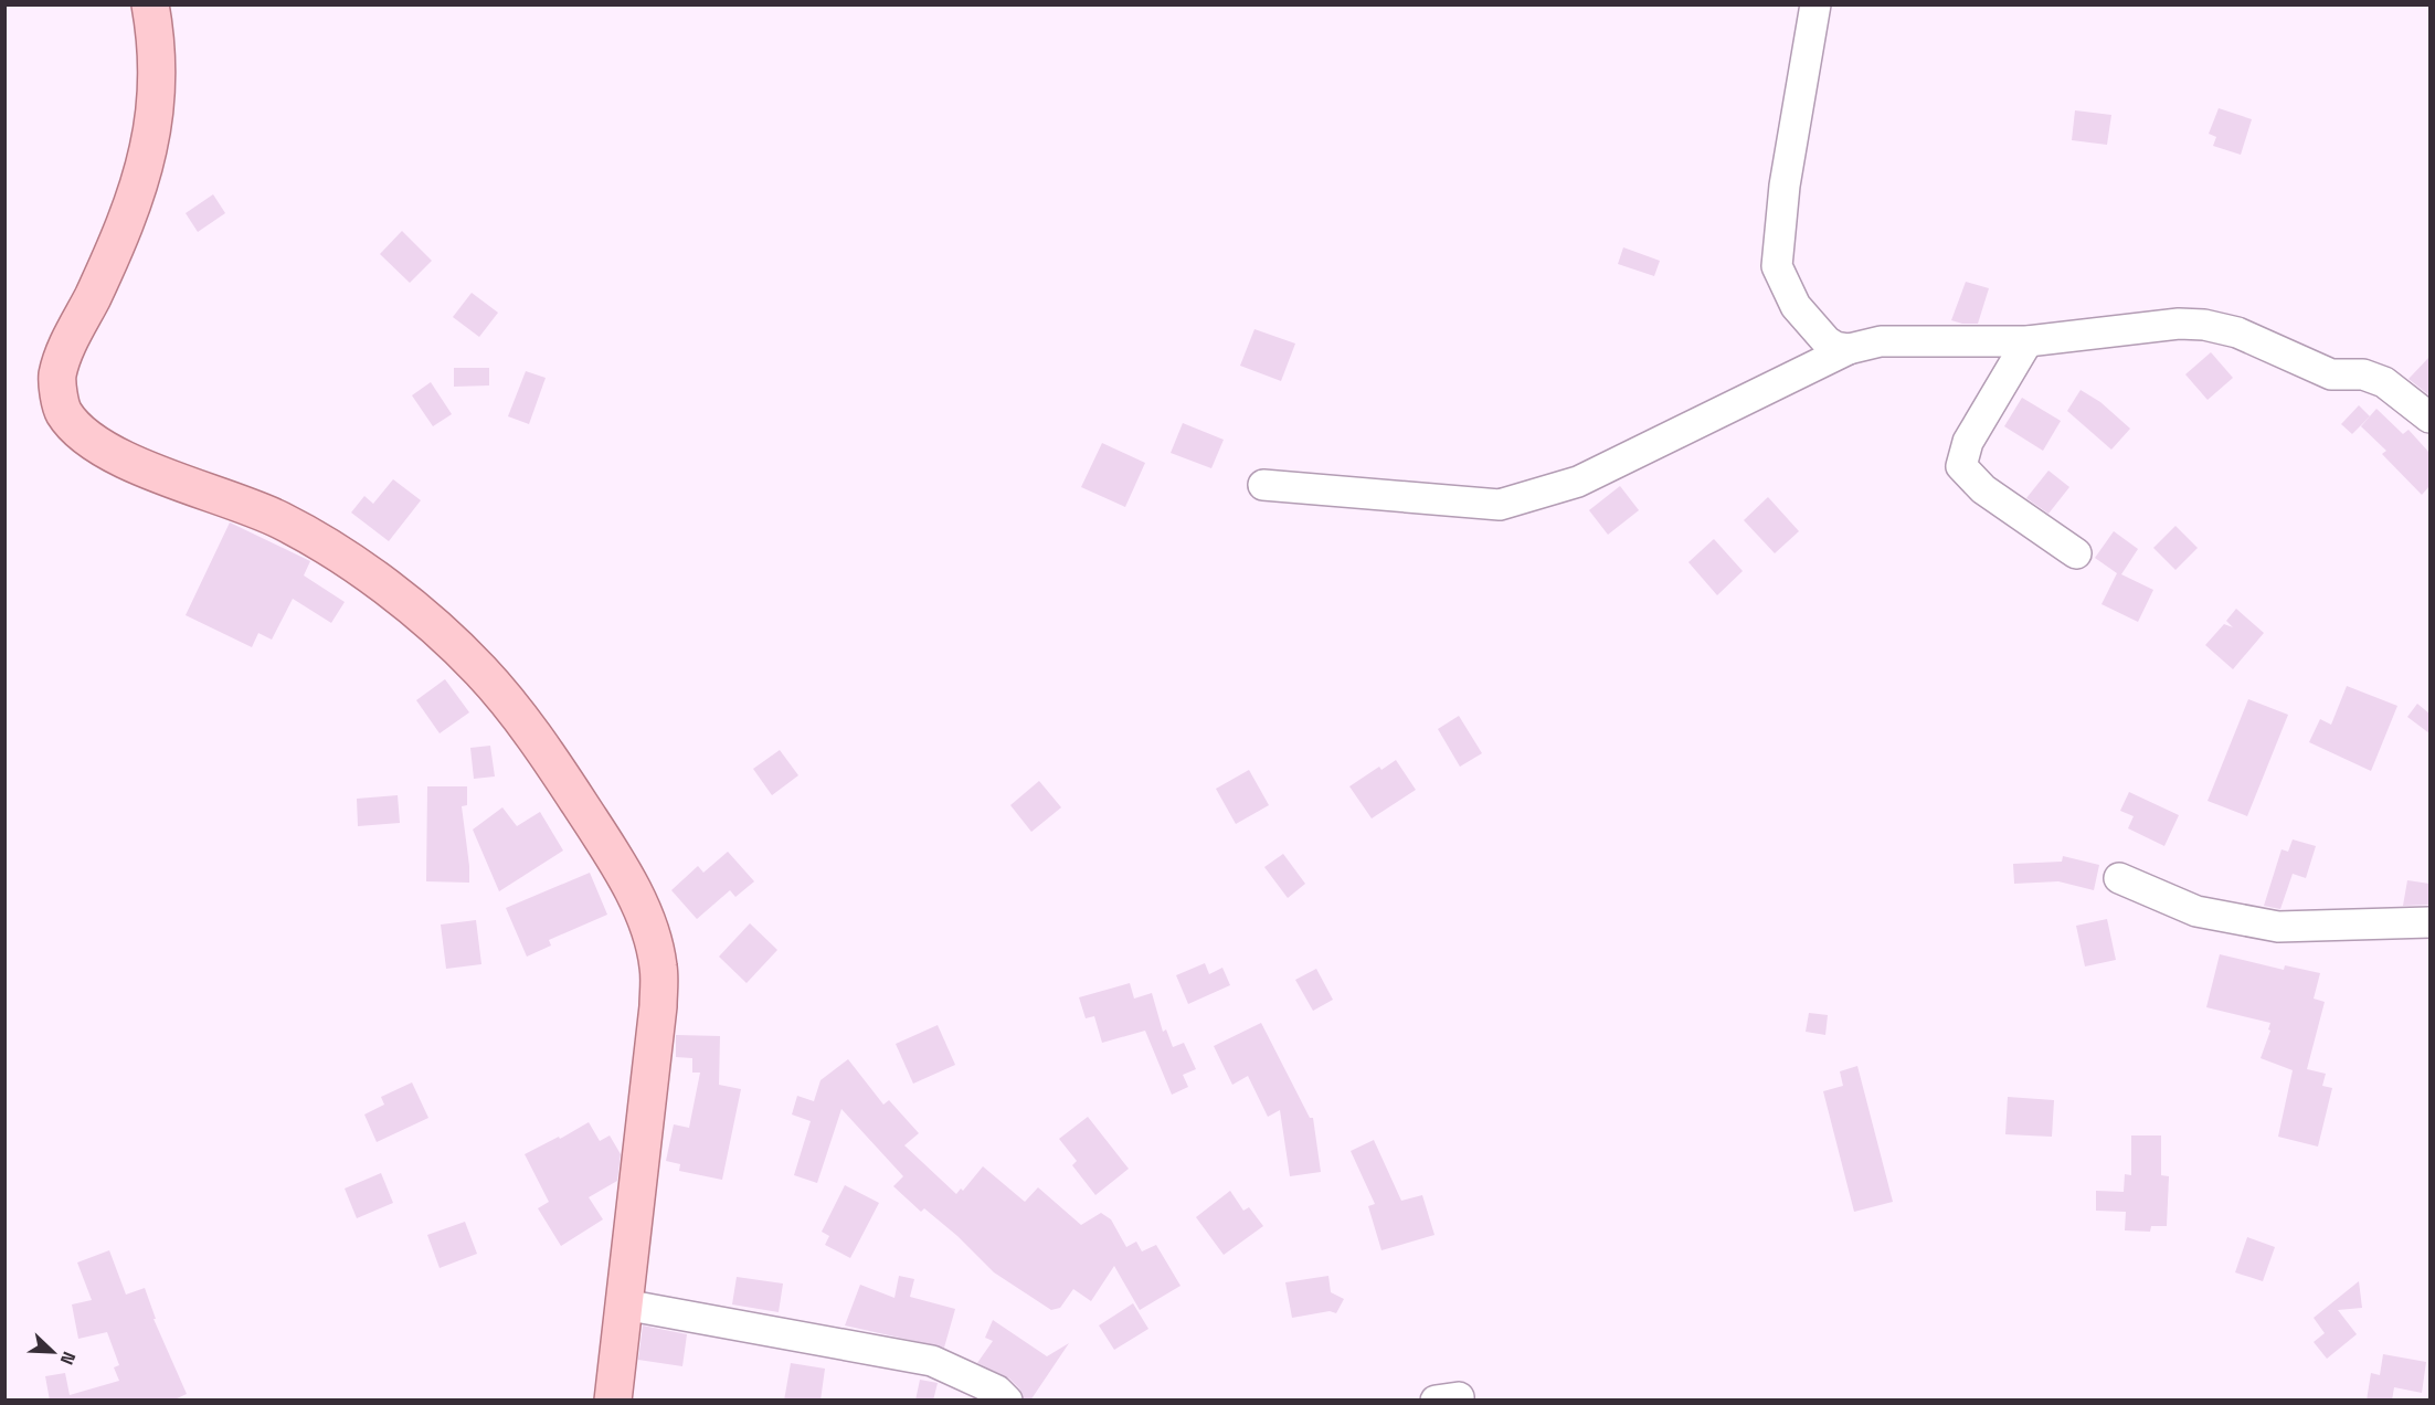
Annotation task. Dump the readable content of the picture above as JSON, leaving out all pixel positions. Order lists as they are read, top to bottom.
{
  "north": "bottom right"
}
